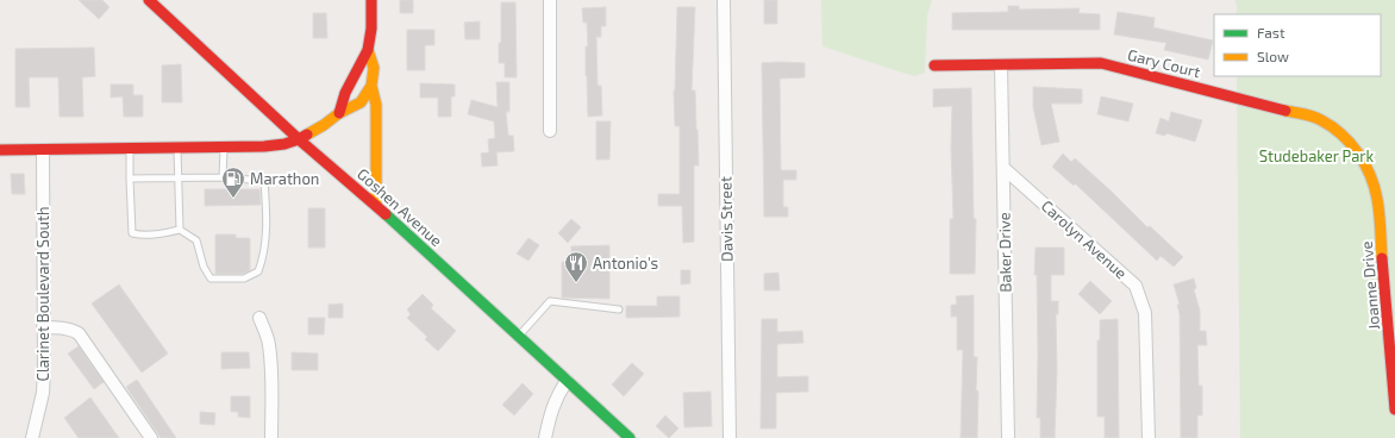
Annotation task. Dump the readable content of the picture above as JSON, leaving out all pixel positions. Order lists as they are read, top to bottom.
{
  "streets": {
    "street": [
      "Gary Court",
      "Goshen Avenue",
      "Davis Street",
      "Carolyn Avenue",
      "Baker Drive",
      "Joanne Drive",
      "Clarinet Boulevard South"
    ]
  },
  "crossings": [
    ["Gary Court", "Baker Drive"],
    ["Gary Court", "Joanne Drive"],
    ["Carolyn Avenue", "Baker Drive"]
  ],
  "parks": ["Studebaker Park"],
  "places": {
    "fuel station": ["Marathon"],
    "restaurant": ["Antonio's"]
  },
  "legend": ["Fast", "Slow"]
}
